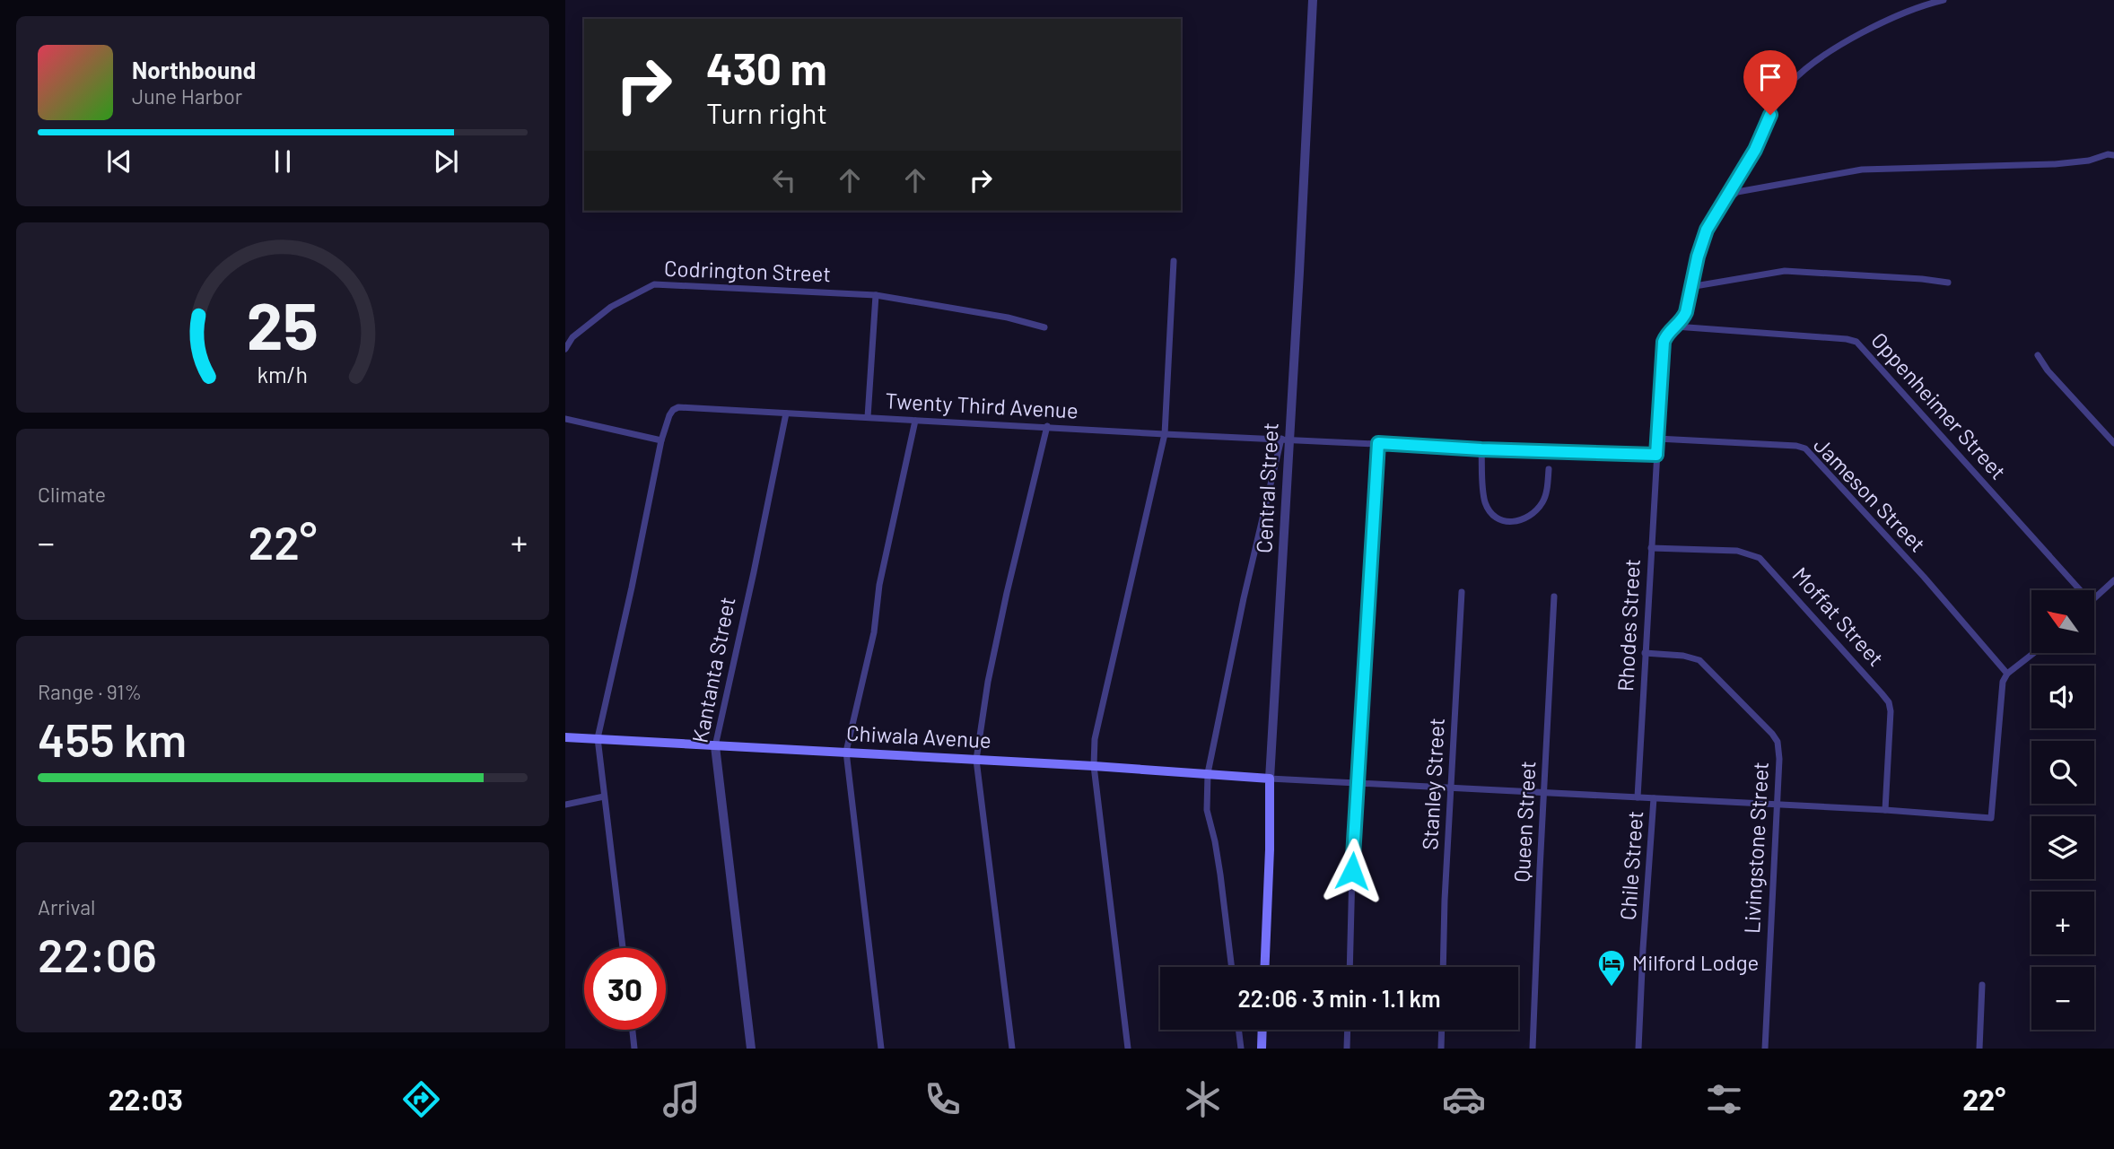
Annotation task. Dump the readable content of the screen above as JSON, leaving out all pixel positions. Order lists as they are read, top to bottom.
{
  "streets": {
    "main road": ["Central Street", "Chiwala Avenue"],
    "street": [
      "Codrington Street",
      "Twenty Third Avenue",
      "Oppenheimer Street",
      "Jameson Street",
      "Moffat Street",
      "Rhodes Street",
      "Kantanta Street",
      "Stanley Street",
      "Queen Street",
      "Livingstone Street",
      "Chile Street"
    ]
  },
  "crossings": [
    ["Twenty Third Avenue", "Central Street"],
    ["Twenty Third Avenue", "Rhodes Street"],
    ["Twenty Third Avenue", "Kantanta Street"],
    ["Oppenheimer Street", "Rhodes Street"],
    ["Central Street", "Chiwala Avenue"],
    ["Jameson Street", "Rhodes Street"],
    ["Moffat Street", "Rhodes Street"],
    ["Rhodes Street", "Livingstone Street"],
    ["Kantanta Street", "Chiwala Avenue"]
  ],
  "places": {
    "hotel": ["Milford Lodge"]
  },
  "north": "top left",
  "page": {
    "turn": ["430 m", "Turn right"],
    "song": ["Northbound", "June Harbor"],
    "tile": [
      "Climate",
      ["Range · 91%", "455 km"],
      ["Arrival", "22:06"]
    ],
    "heat": ["−", "22°", "+"],
    "map_buttons": ["+", "−"],
    "limit": "30",
    "trip": "22:06 · 3 min · 1.1 km",
    "tabs": ["22:03", "22°"],
    "gauge": ["25", "km/h"]
  }
}
